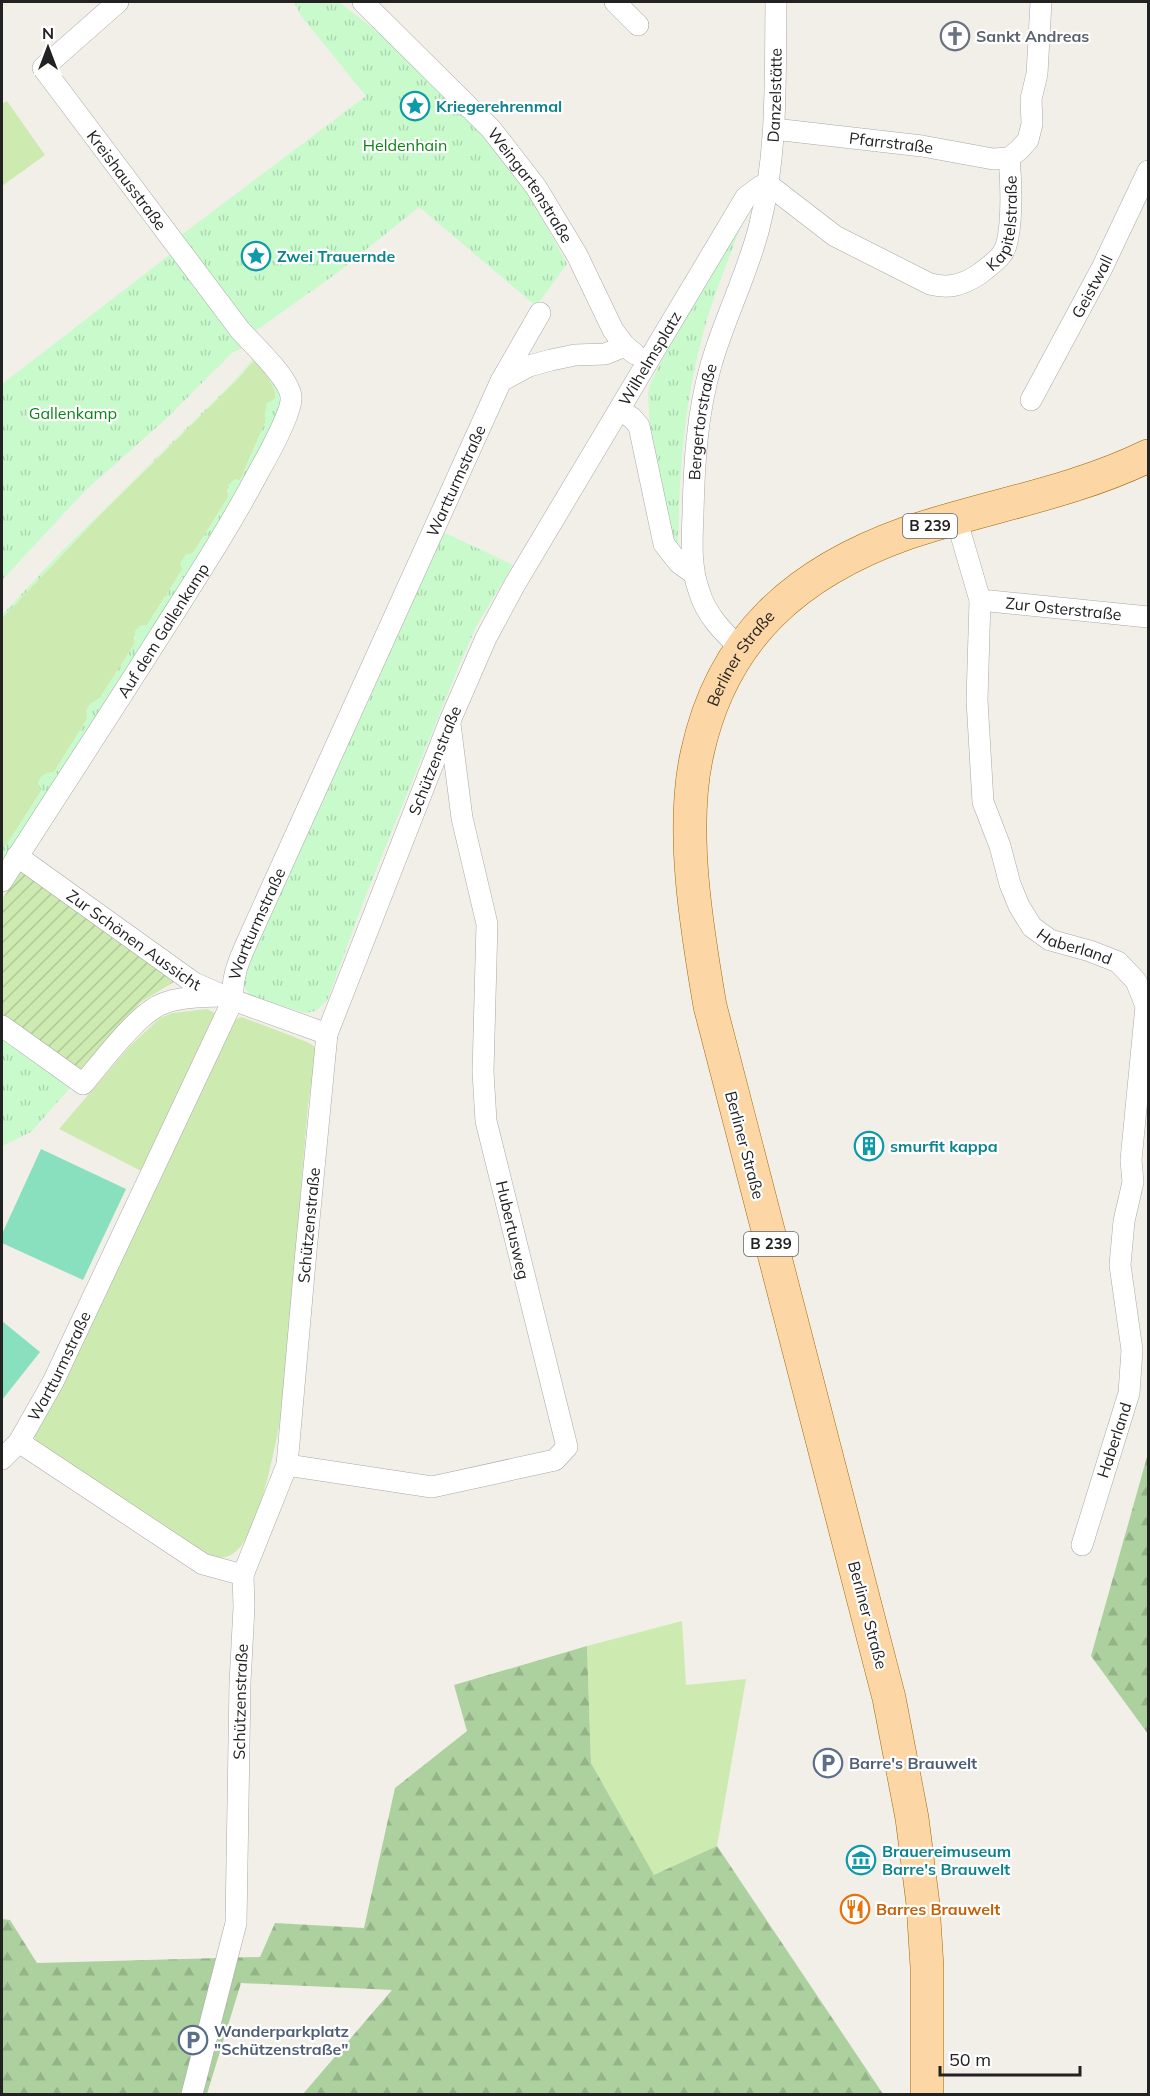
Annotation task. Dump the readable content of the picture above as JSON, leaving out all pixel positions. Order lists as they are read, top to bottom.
{
  "streets": {
    "main road": ["B 239", "Berliner Straße"],
    "street": [
      "Danzelstätte",
      "Pfarrstraße",
      "Kreishausstraße",
      "Weingartenstraße",
      "Kapitelstraße",
      "Geistwall",
      "Wilhelmsplatz",
      "Bergertorstraße",
      "Wartturmstraße",
      "Zur Osterstraße",
      "Auf dem Gallenkamp",
      "Schützenstraße",
      "Zur Schönen Aussicht",
      "Haberland",
      "Hubertusweg"
    ]
  },
  "crossings": [
    ["Danzelstätte", "Pfarrstraße"],
    ["Danzelstätte", "Kapitelstraße"],
    ["Danzelstätte", "Wilhelmsplatz"],
    ["Danzelstätte", "Bergertorstraße"],
    ["Pfarrstraße", "Kapitelstraße"],
    ["Kreishausstraße", "Auf dem Gallenkamp"],
    ["Weingartenstraße", "Wilhelmsplatz"],
    ["Kapitelstraße", "Wilhelmsplatz"],
    ["Kapitelstraße", "Bergertorstraße"],
    ["Wilhelmsplatz", "Bergertorstraße"],
    ["Wilhelmsplatz", "Schützenstraße"],
    ["Bergertorstraße", "Berliner Straße"],
    ["Wartturmstraße", "Zur Schönen Aussicht"],
    ["Zur Osterstraße", "Haberland"],
    ["Auf dem Gallenkamp", "Zur Schönen Aussicht"],
    ["Berliner Straße", "Haberland"],
    ["Schützenstraße", "Zur Schönen Aussicht"],
    ["Schützenstraße", "Hubertusweg"]
  ],
  "parks": ["Heldenhain", "Gallenkamp"],
  "places": {
    "church": ["Sankt Andreas"],
    "place": ["Kriegerehrenmal", "Zwei Trauernde"],
    "building": ["smurfit kappa"],
    "parking": ["Barre's Brauwelt", "Wanderparkplatz \"Schützenstraße\""],
    "museum": ["Brauereimuseum Barre's Brauwelt"],
    "restaurant": ["Barres Brauwelt"]
  },
  "scale_bar": "50 m",
  "north": "top"
}
